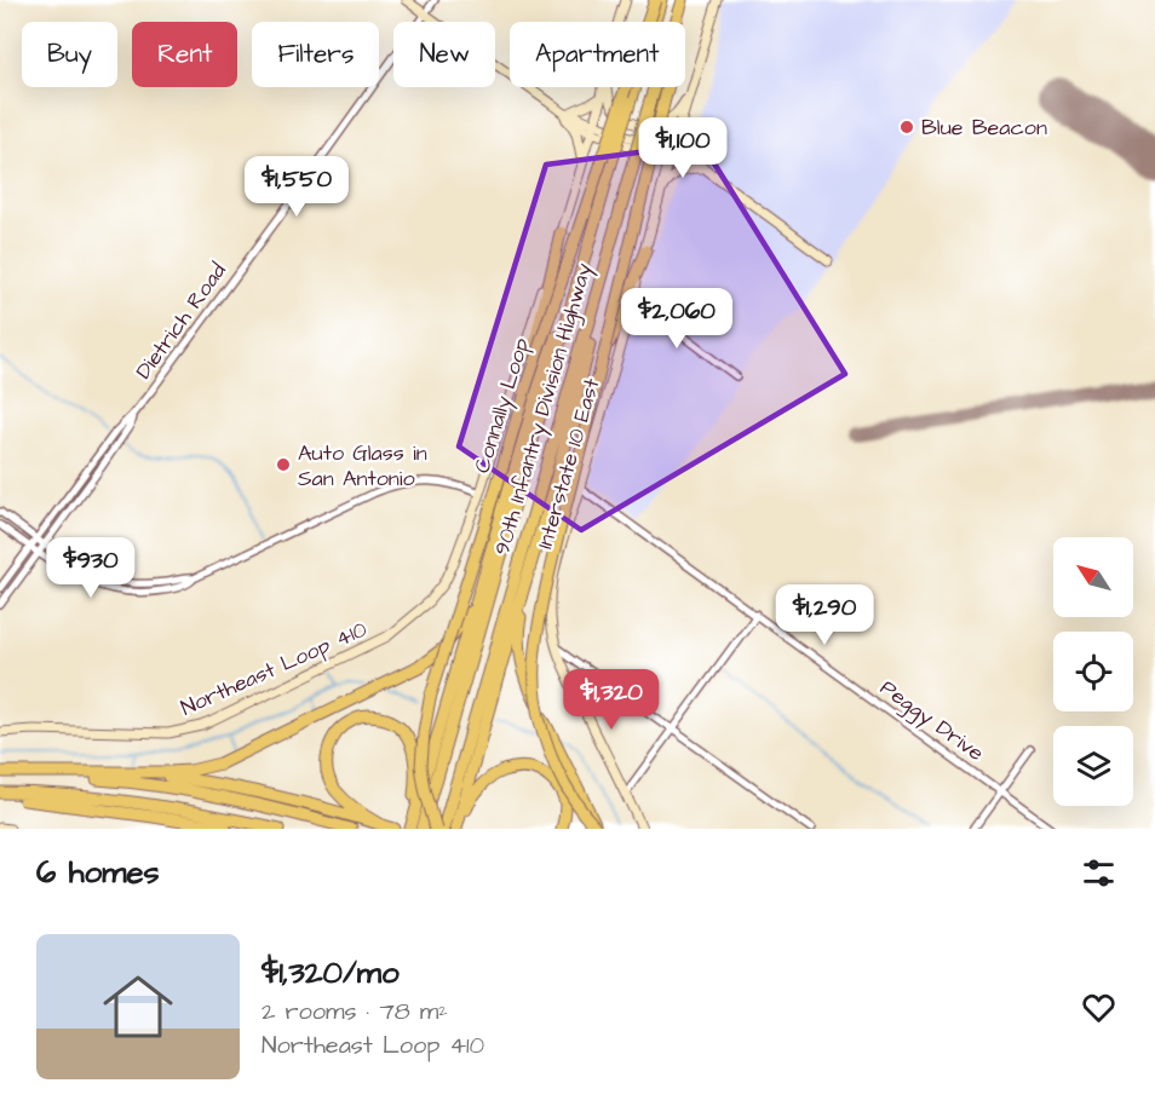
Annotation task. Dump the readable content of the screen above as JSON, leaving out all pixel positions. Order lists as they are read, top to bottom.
{
  "streets": {
    "highway": ["Connally Loop", "90th Infantry Division Highway"],
    "main road": ["Interstate 10 East", "Northeast Loop 410"],
    "street": ["Dietrich Road", "Peggy Drive"]
  },
  "crossings": [
    ["Interstate 10 East", "Peggy Drive"]
  ],
  "places": ["Blue Beacon", "Auto Glass in San Antonio"],
  "north": "top left",
  "page": {
    "chip": [
      "Buy",
      "Rent",
      "Filters",
      "New",
      "Apartment"
    ],
    "price": [
      "$1,100",
      "$1,550",
      "$2,060",
      "$930",
      "$1,290",
      "$1,320"
    ],
    "heading": "6 homes",
    "list": [
      {
        "name": "$1,320/mo",
        "note": "2 rooms · 78 m² · Northeast Loop 410"
      }
    ]
  }
}
